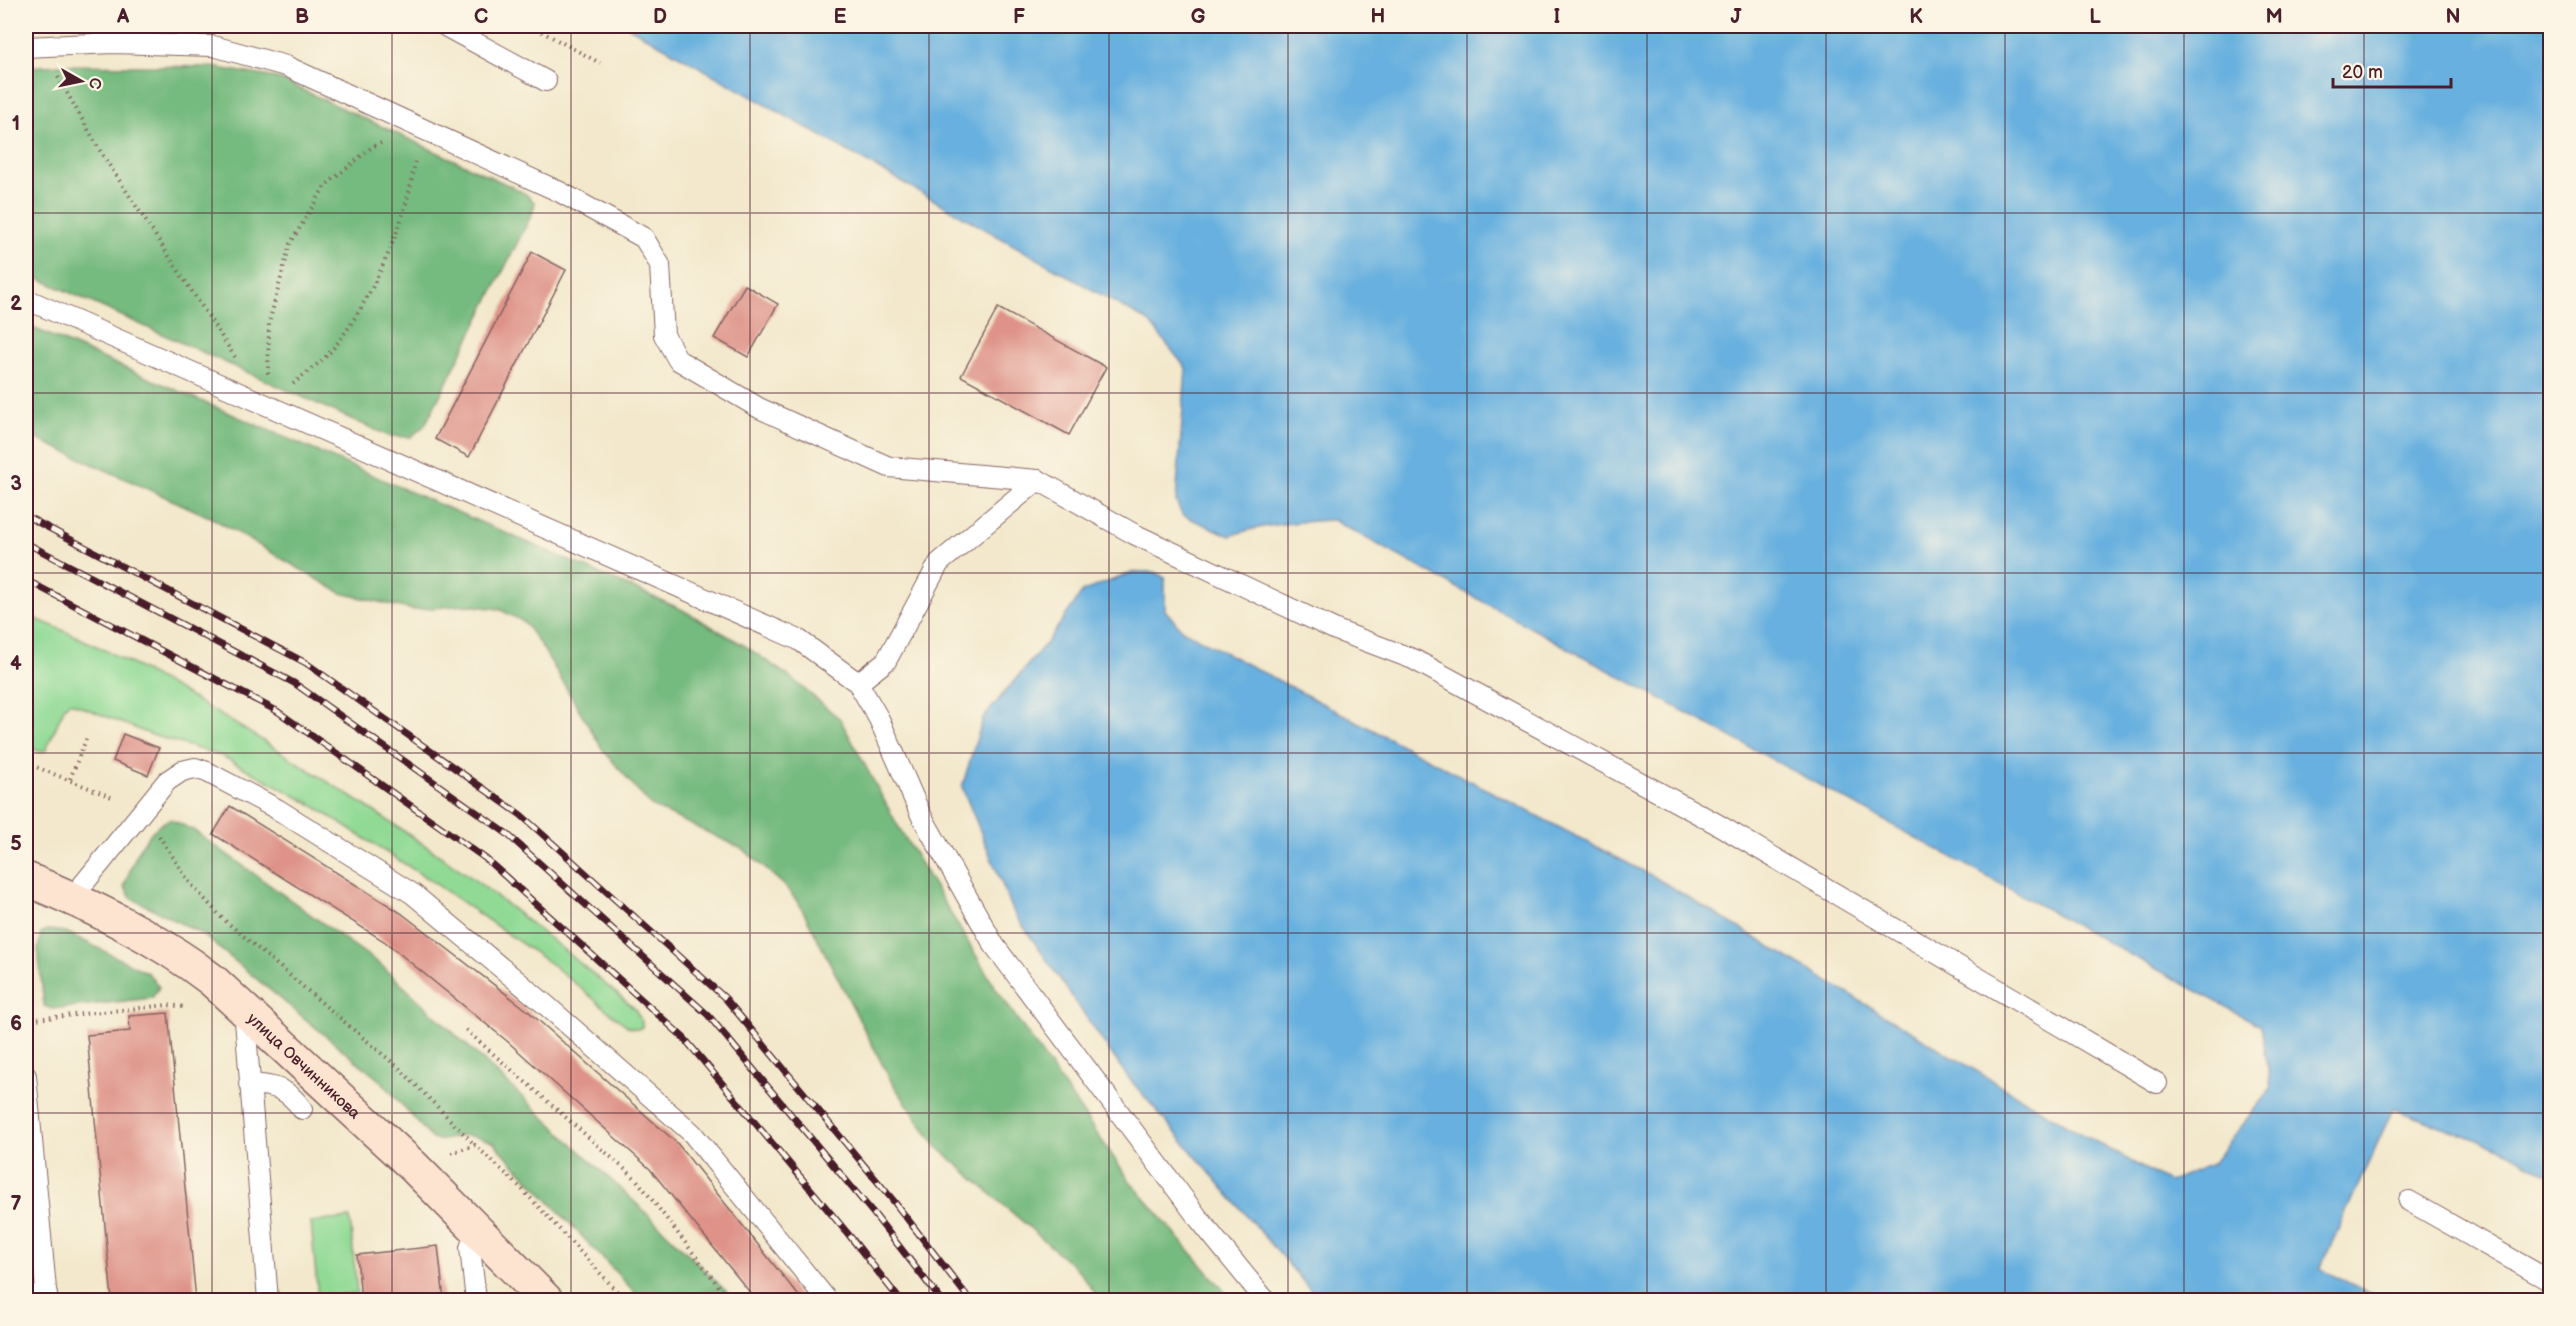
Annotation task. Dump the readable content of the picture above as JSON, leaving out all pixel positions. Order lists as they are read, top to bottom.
{
  "streets": {
    "street": ["улица Овчинникова"]
  },
  "scale_bar": "20 m",
  "north": "right",
  "grid": {
    "columns": [
      "A",
      "B",
      "C",
      "D",
      "E",
      "F",
      "G",
      "H",
      "I",
      "J",
      "K",
      "L",
      "M",
      "N"
    ],
    "rows": [
      "1",
      "2",
      "3",
      "4",
      "5",
      "6",
      "7"
    ]
  }
}
